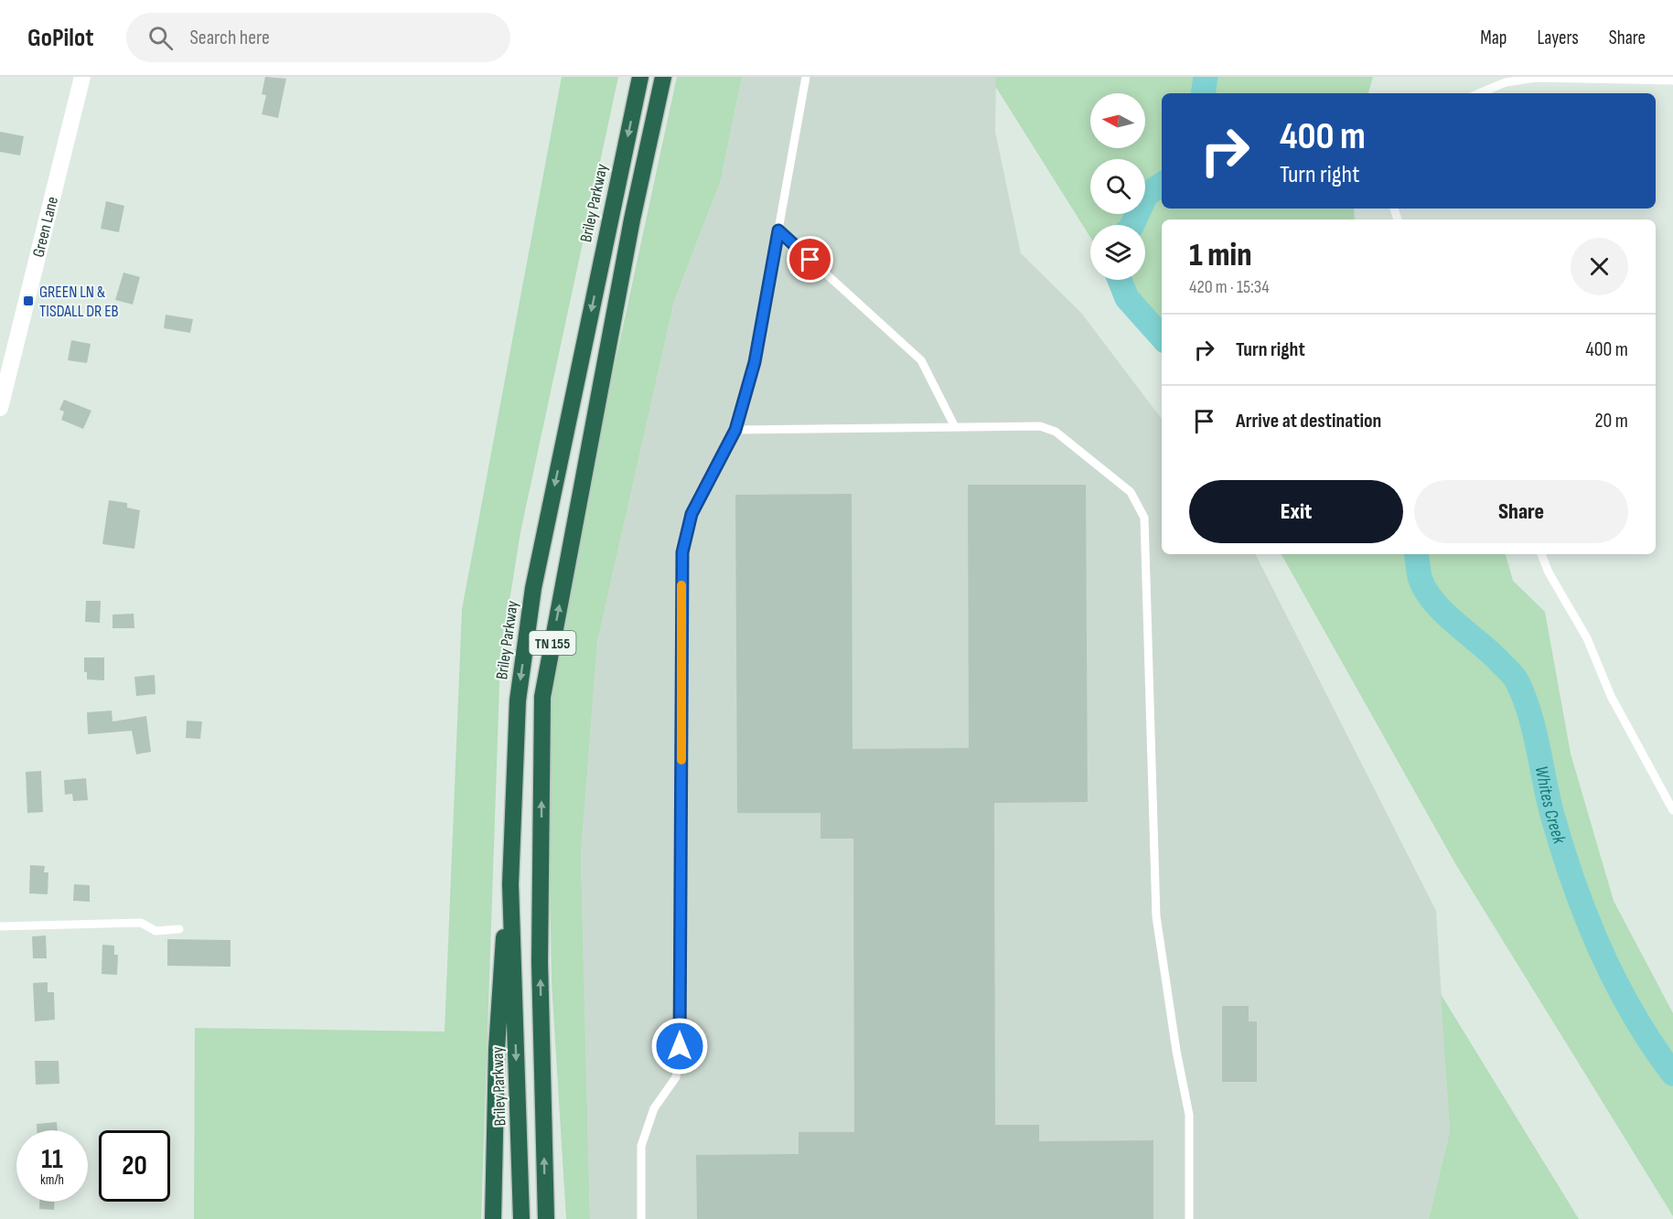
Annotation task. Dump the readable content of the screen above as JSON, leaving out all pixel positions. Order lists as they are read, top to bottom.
{
  "streets": {
    "highway": ["Briley Parkway", "TN 155"],
    "street": ["Green Lane"]
  },
  "water": ["Whites Creek"],
  "places": {
    "transit": ["GREEN LN & TISDALL DR EB"]
  },
  "north": "left",
  "page": {
    "header": "GoPilot",
    "search": "Search here",
    "nav": ["Map", "Layers", "Share"],
    "turn": ["400 m", "Turn right"],
    "heading": ["1 min", "420 m · 15:34"],
    "list": [
      {
        "name": "Turn right",
        "value": "400 m"
      },
      {
        "name": "Arrive at destination",
        "value": "20 m"
      }
    ],
    "buttons": ["Exit", "Share"],
    "speed": "11 km/h",
    "limit": "20"
  }
}
